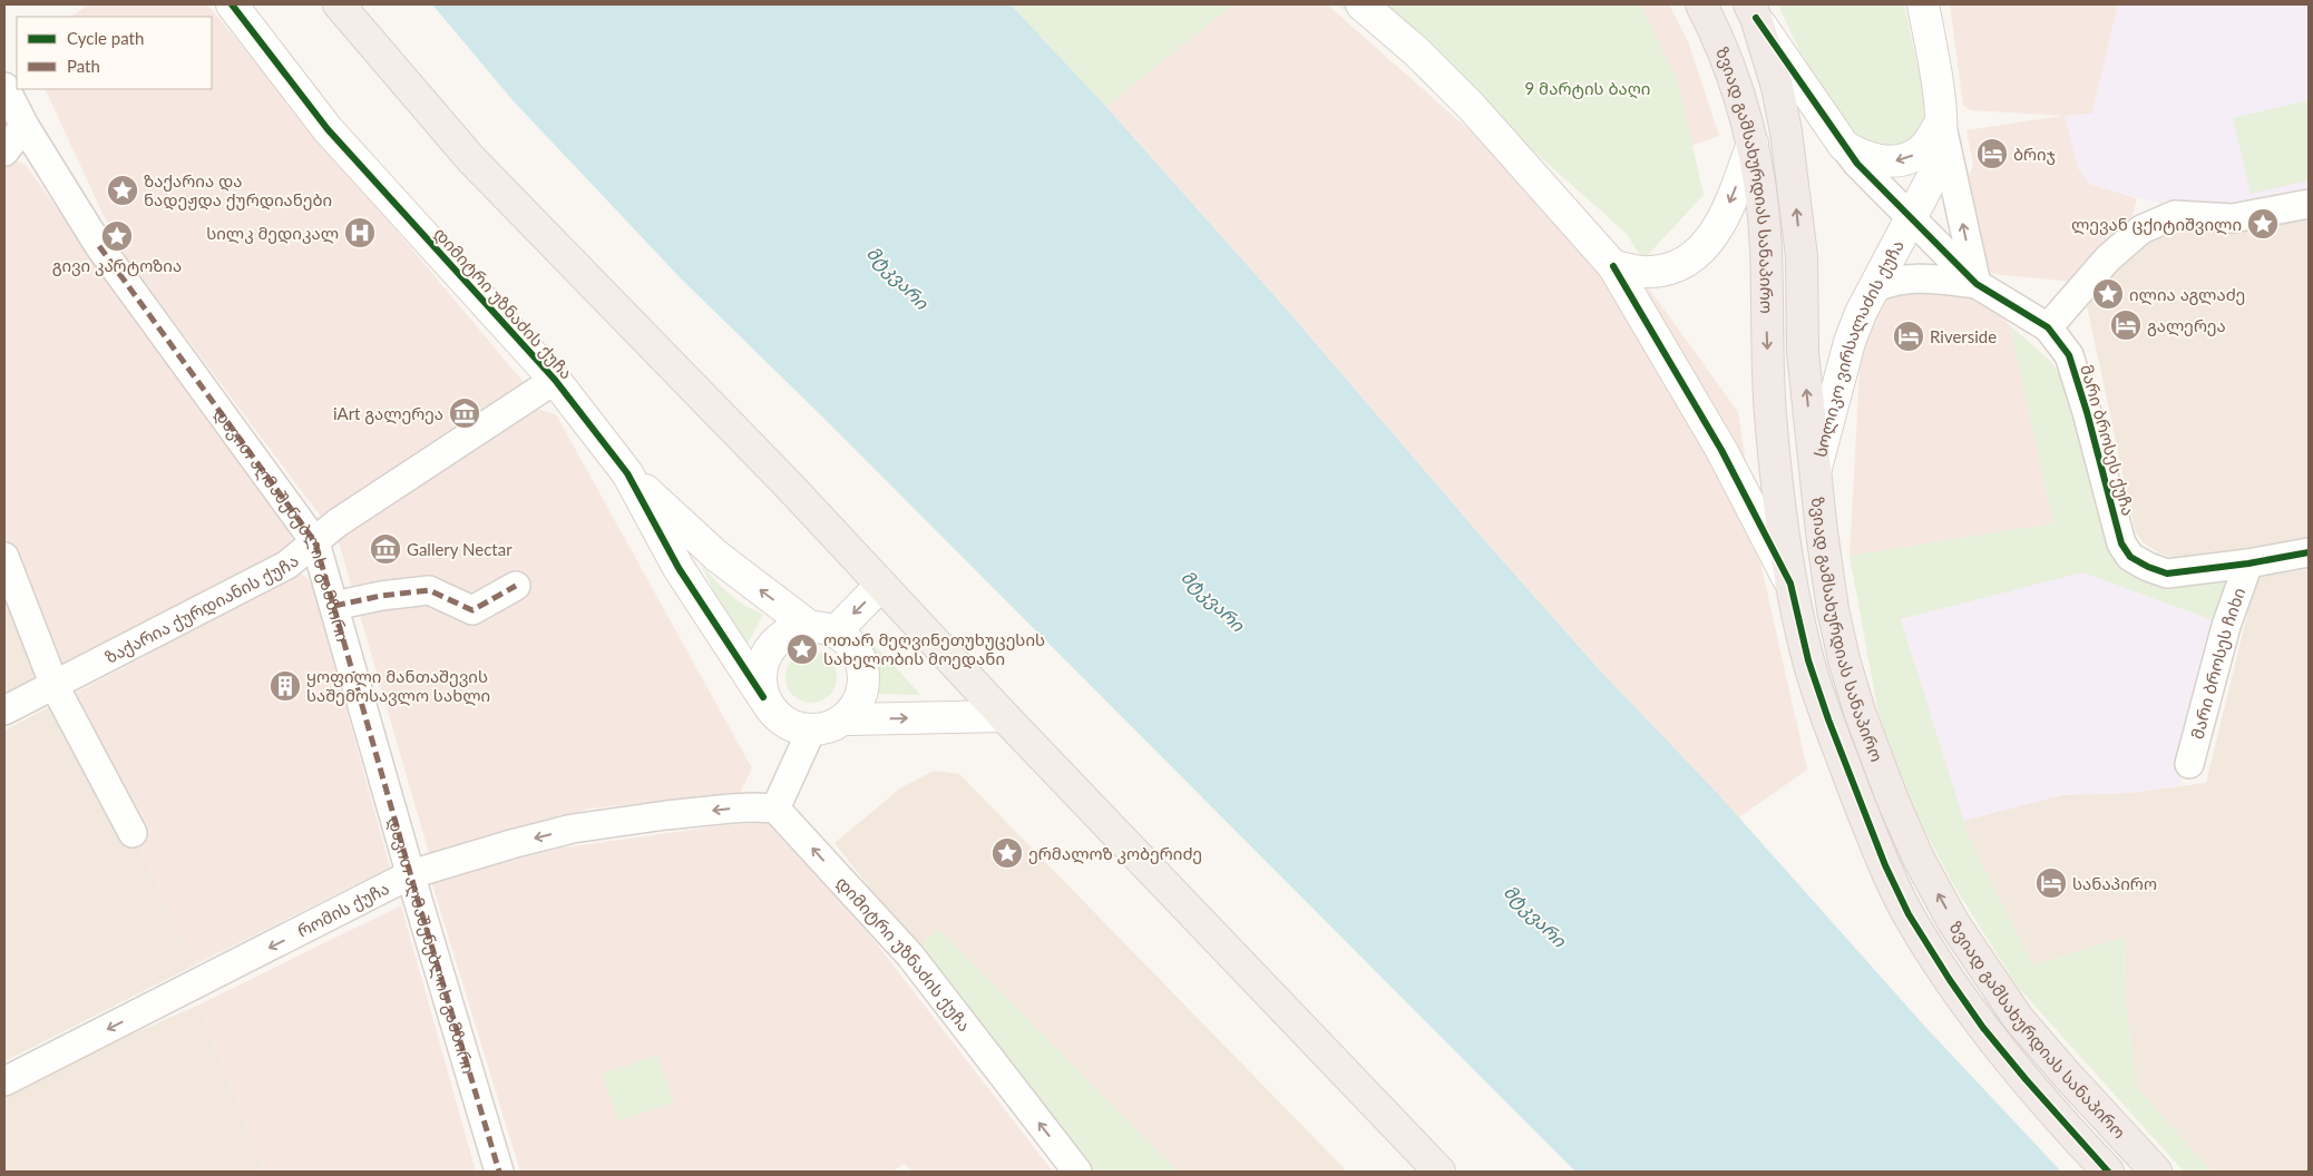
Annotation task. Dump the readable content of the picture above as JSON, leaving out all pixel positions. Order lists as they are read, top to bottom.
{
  "streets": {
    "highway": ["ზვიად გამსახურდიას სანაპირო"],
    "street": [
      "დიმიტრი უზნაძის ქუჩა",
      "სოლიკო ვირსალაძის ქუჩა",
      "მარი ბროსეს ქუჩა",
      "დავით აღმაშენებლის გამზირი",
      "ზაქარია ქურდიანის ქუჩა",
      "მარი ბროსეს ჩიხი",
      "რომის ქუჩა"
    ]
  },
  "crossings": [
    ["ზვიად გამსახურდიას სანაპირო", "სოლიკო ვირსალაძის ქუჩა"],
    ["დიმიტრი უზნაძის ქუჩა", "ზაქარია ქურდიანის ქუჩა"],
    ["დიმიტრი უზნაძის ქუჩა", "რომის ქუჩა"],
    ["სოლიკო ვირსალაძის ქუჩა", "მარი ბროსეს ქუჩა"],
    ["მარი ბროსეს ქუჩა", "მარი ბროსეს ჩიხი"],
    ["დავით აღმაშენებლის გამზირი", "ზაქარია ქურდიანის ქუჩა"],
    ["დავით აღმაშენებლის გამზირი", "რომის ქუჩა"]
  ],
  "one_way": ["რომის ქუჩა"],
  "water": ["მტკვარი"],
  "parks": ["9 მარტის ბაღი"],
  "places": {
    "hotel": [
      "ბრიჯ",
      "გალერეა",
      "Riverside",
      "სანაპირო"
    ],
    "place": [
      "ზაქარია და ნადეჟდა ქურდიანები",
      "ლევან ცქიტიშვილი",
      "გივი კარტოზია",
      "ილია აგლაძე",
      "ოთარ მეღვინეთუხუცესის სახელობის მოედანი",
      "ერმალოზ კობერიძე"
    ],
    "hospital": ["სილკ მედიკალ"],
    "museum": ["iArt გალერეა", "Gallery Nectar"],
    "building": ["ყოფილი მანთაშევის საშემოსავლო სახლი"]
  },
  "legend": ["Cycle path", "Path"]
}
